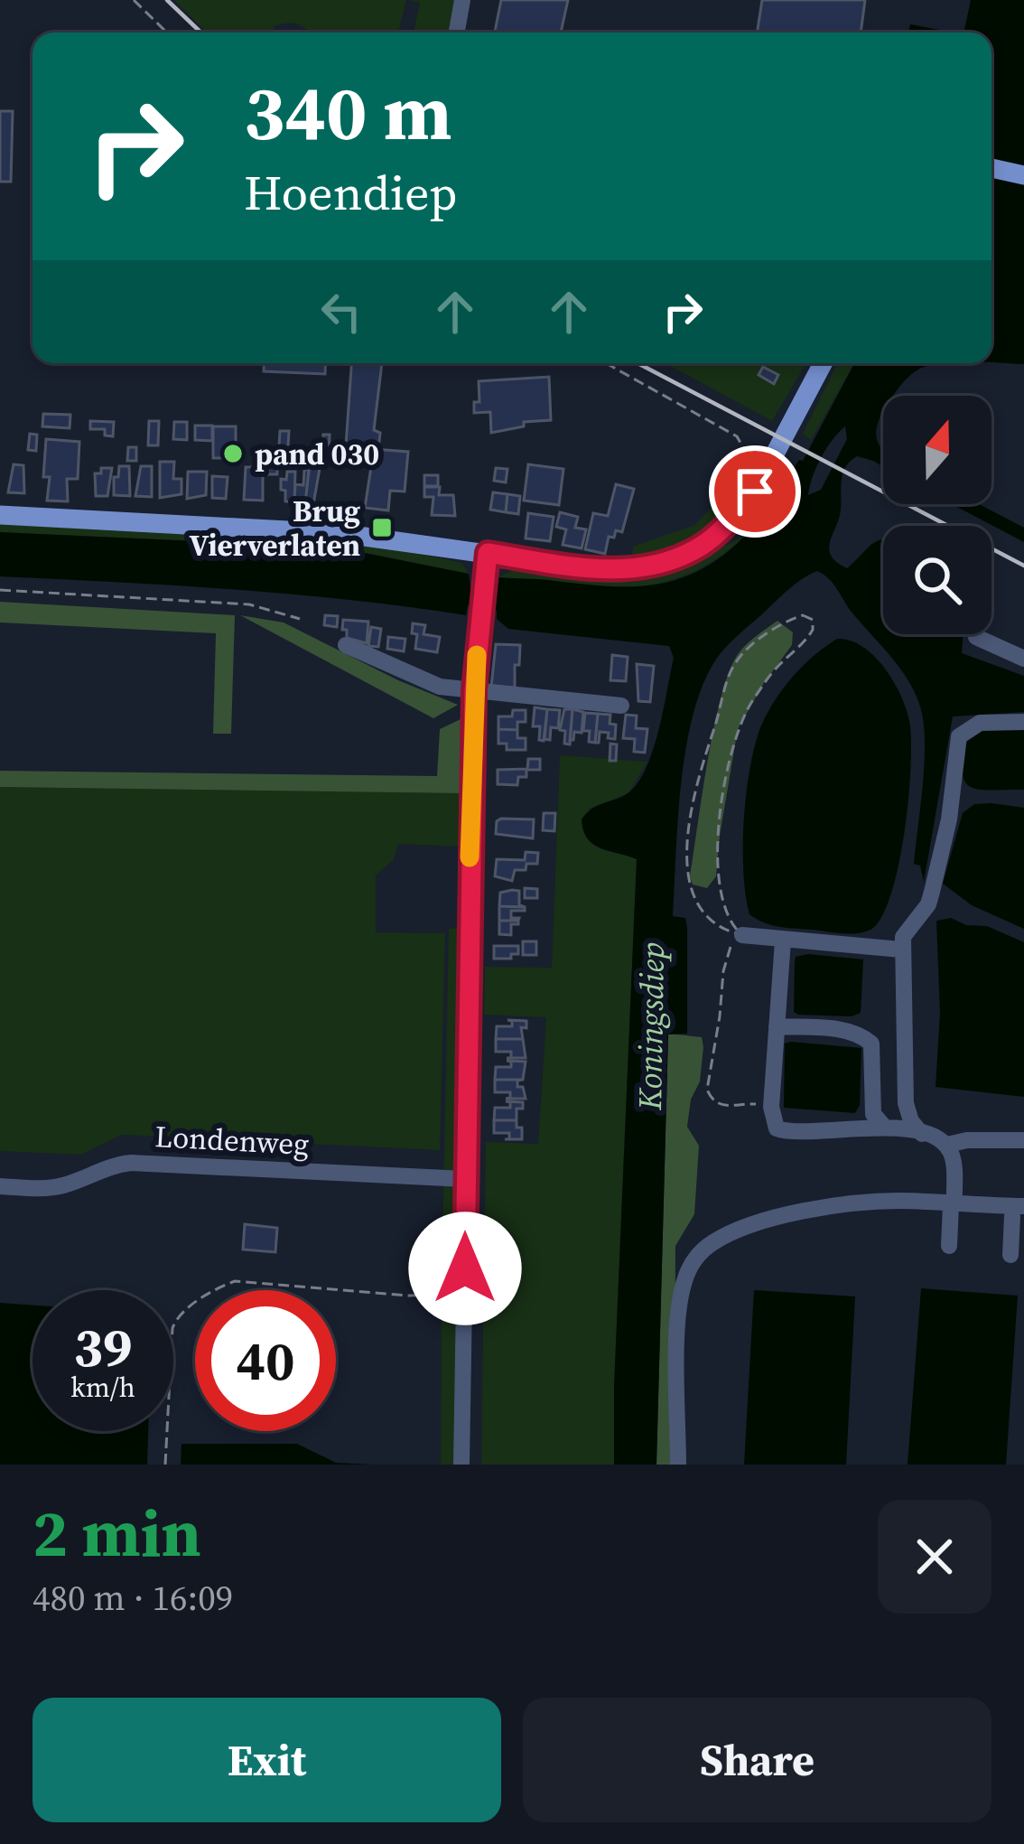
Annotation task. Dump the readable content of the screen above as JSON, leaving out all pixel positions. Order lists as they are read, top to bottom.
{
  "streets": {
    "street": ["Londenweg"]
  },
  "water": ["Koningsdiep"],
  "places": {
    "other": ["pand 030"],
    "transit": ["Brug Vierverlaten"]
  },
  "north": "top",
  "page": {
    "turn": ["340 m", "Hoendiep"],
    "speed": "39 km/h",
    "limit": "40",
    "heading": ["2 min", "480 m · 16:09"],
    "buttons": ["Exit", "Share"]
  }
}
